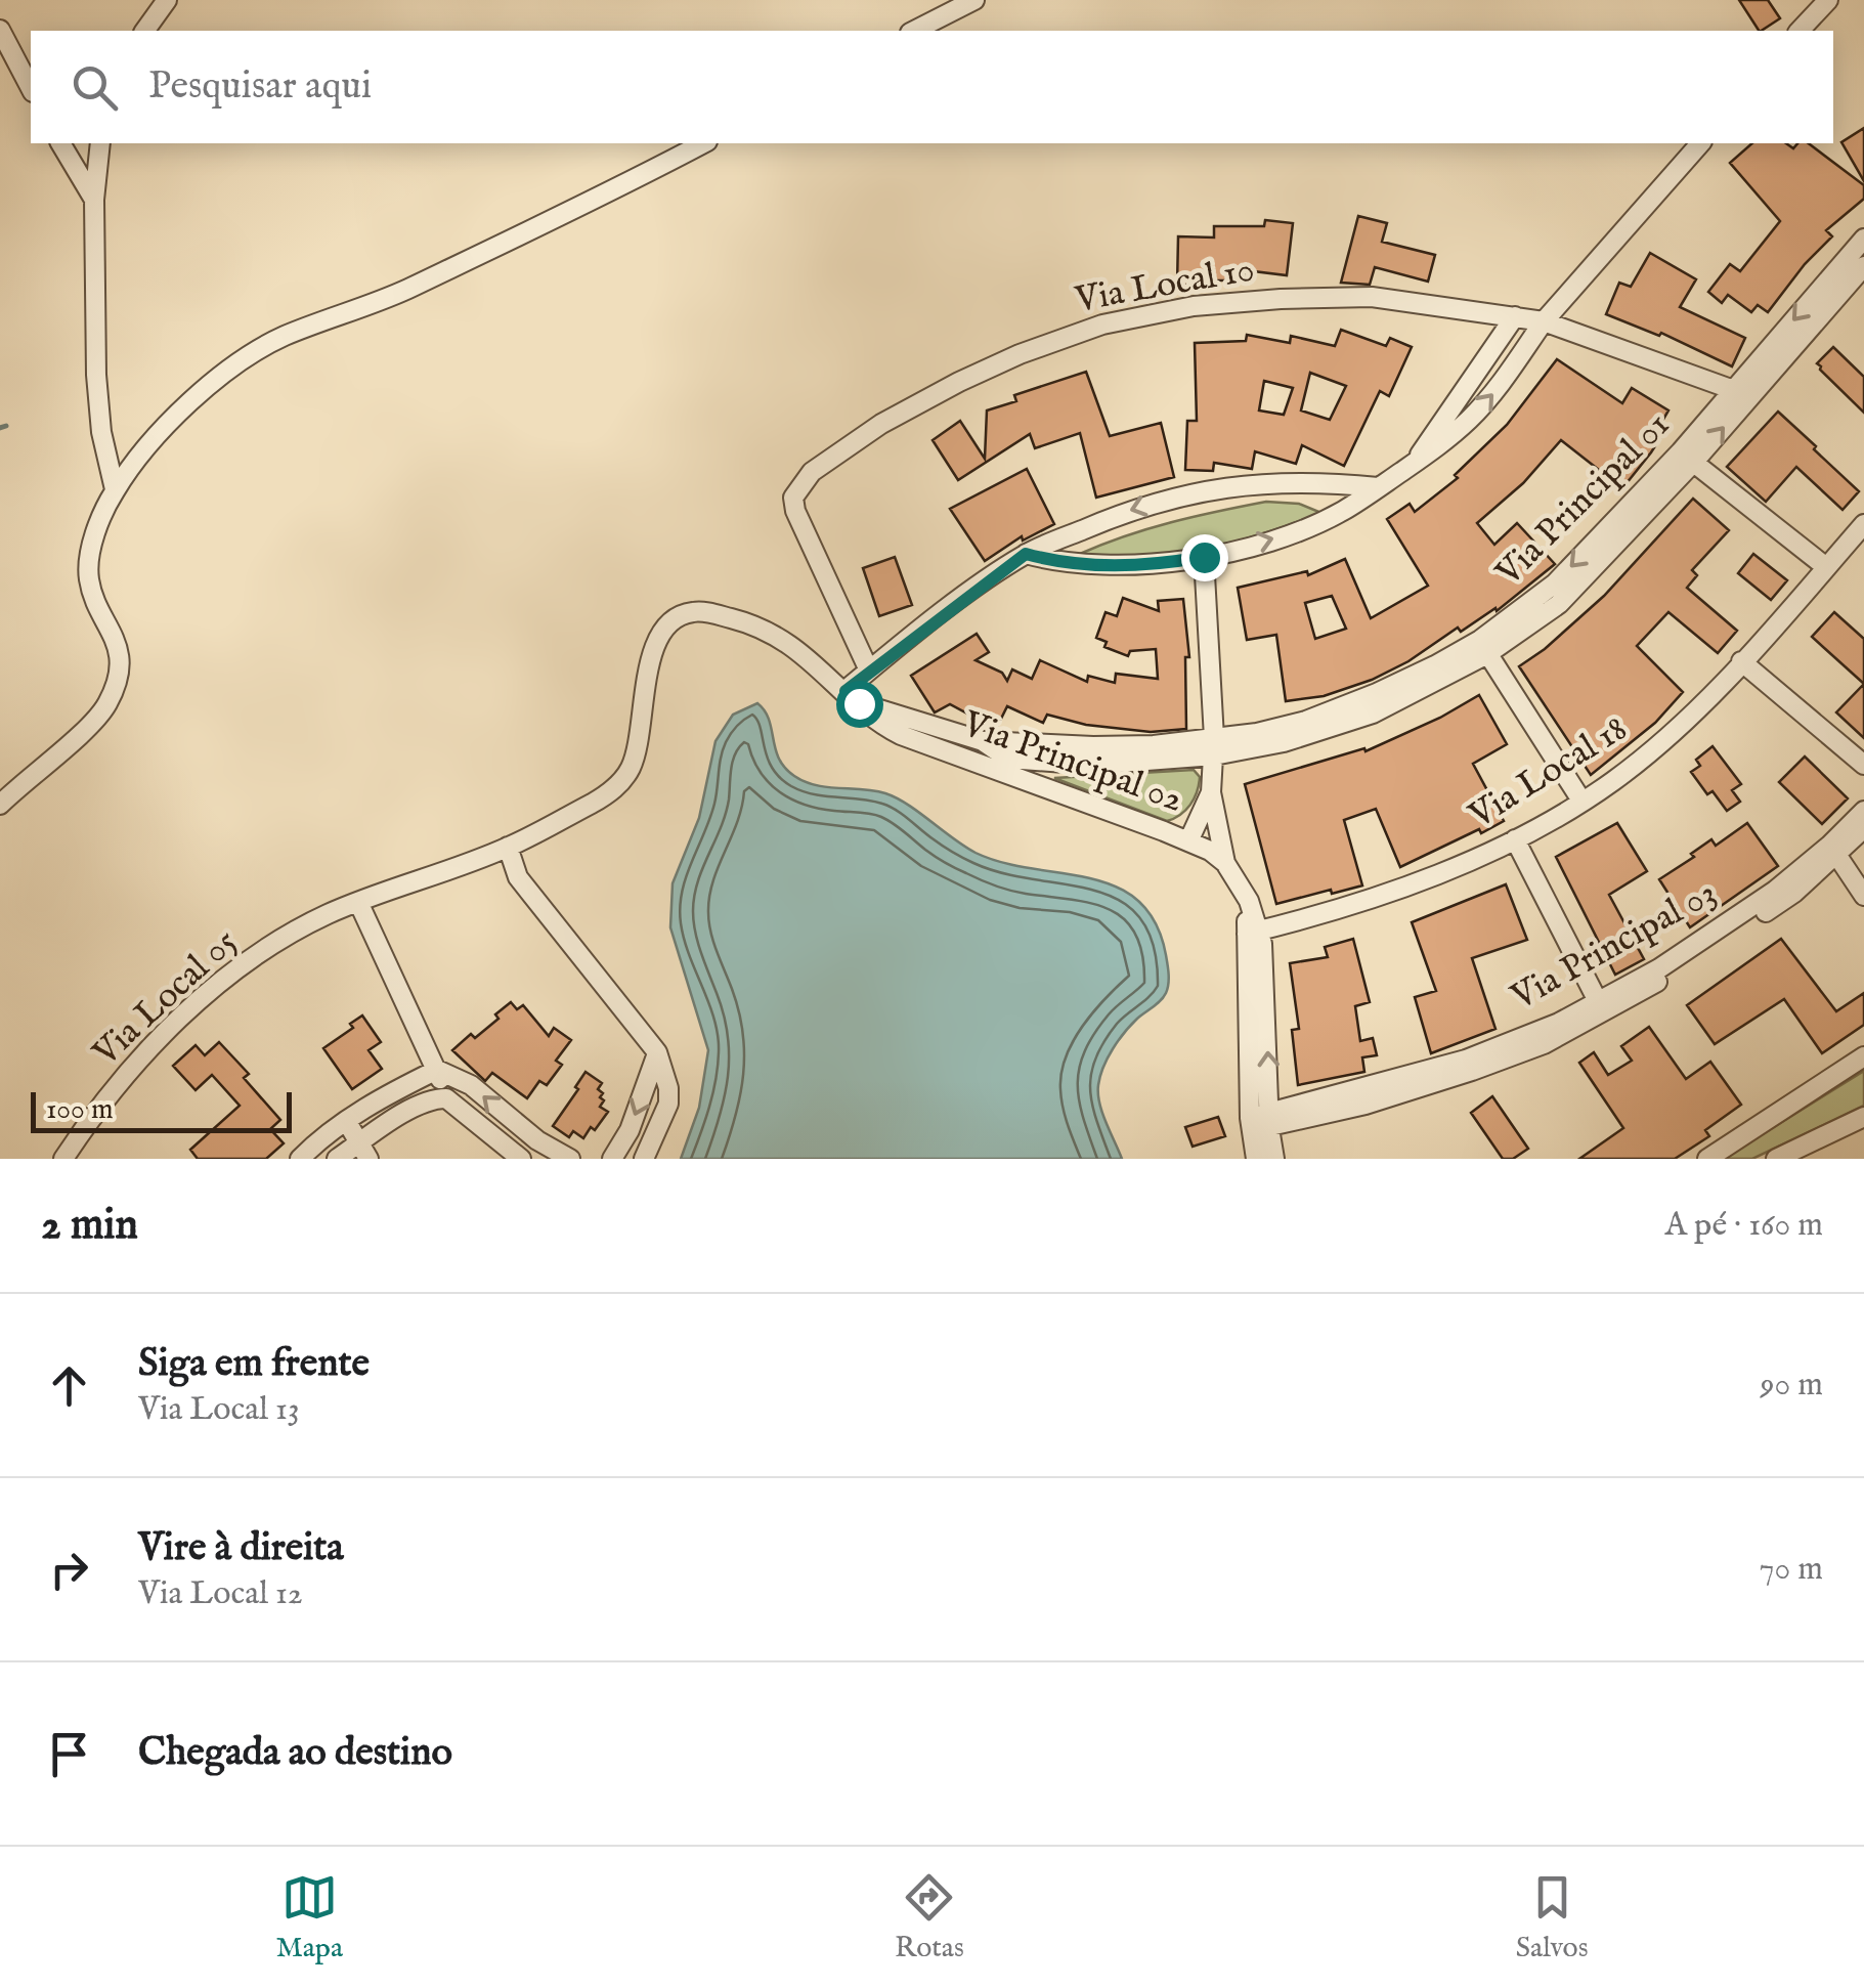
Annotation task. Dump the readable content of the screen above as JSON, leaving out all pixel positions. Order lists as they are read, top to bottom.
{
  "streets": {
    "street": [
      "Via Local 10",
      "Via Principal 01",
      "Via Principal 02",
      "Via Local 18",
      "Via Principal 03",
      "Via Local 05"
    ]
  },
  "crossings": [
    ["Via Local 10", "Via Principal 01"],
    ["Via Principal 01", "Via Principal 02"],
    ["Via Principal 01", "Via Local 05"],
    ["Via Principal 02", "Via Local 18"],
    ["Via Principal 02", "Via Principal 03"]
  ],
  "scale_bar": "100 m",
  "page": {
    "search": "Pesquisar aqui",
    "scale": "100 m",
    "heading": ["2 min", "A pé · 160 m"],
    "list": [
      ["Siga em frente", "Via Local 13", "90 m"],
      ["Vire à direita", "Via Local 12", "70 m"],
      "Chegada ao destino"
    ],
    "nav": ["Mapa", "Rotas", "Salvos"]
  }
}
